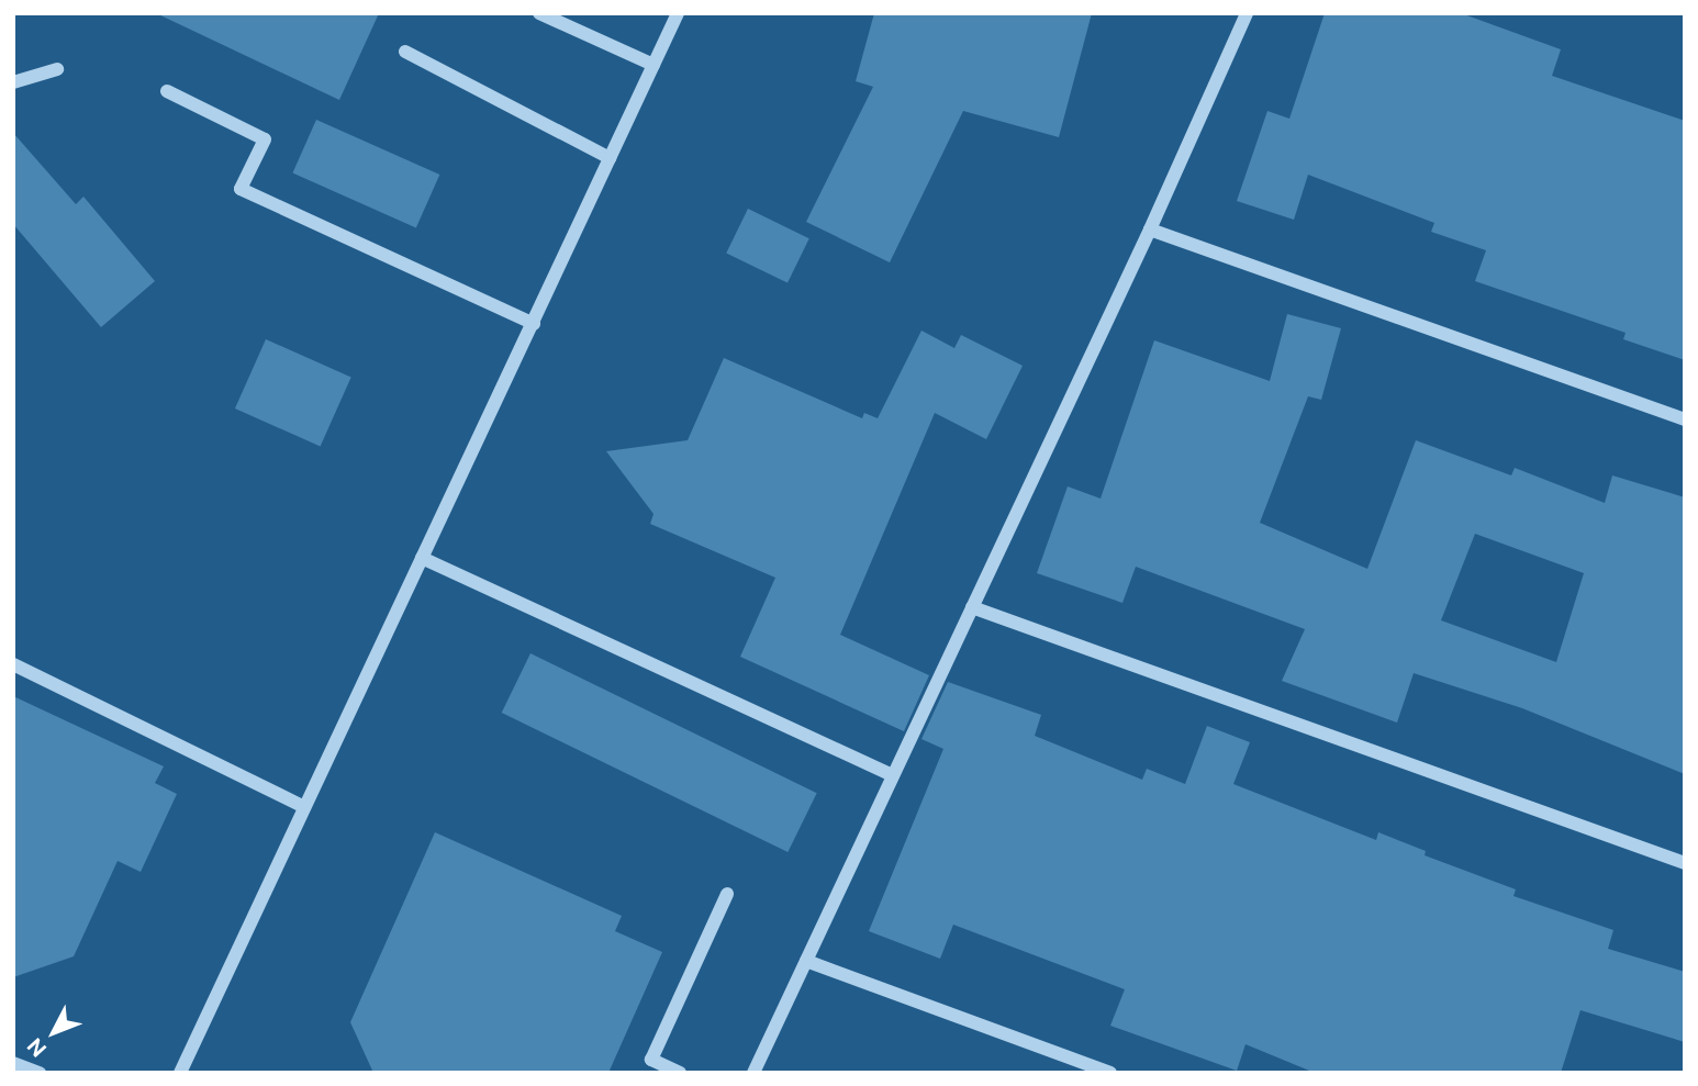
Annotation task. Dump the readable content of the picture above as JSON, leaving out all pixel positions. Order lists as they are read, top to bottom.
{
  "north": "bottom left"
}
